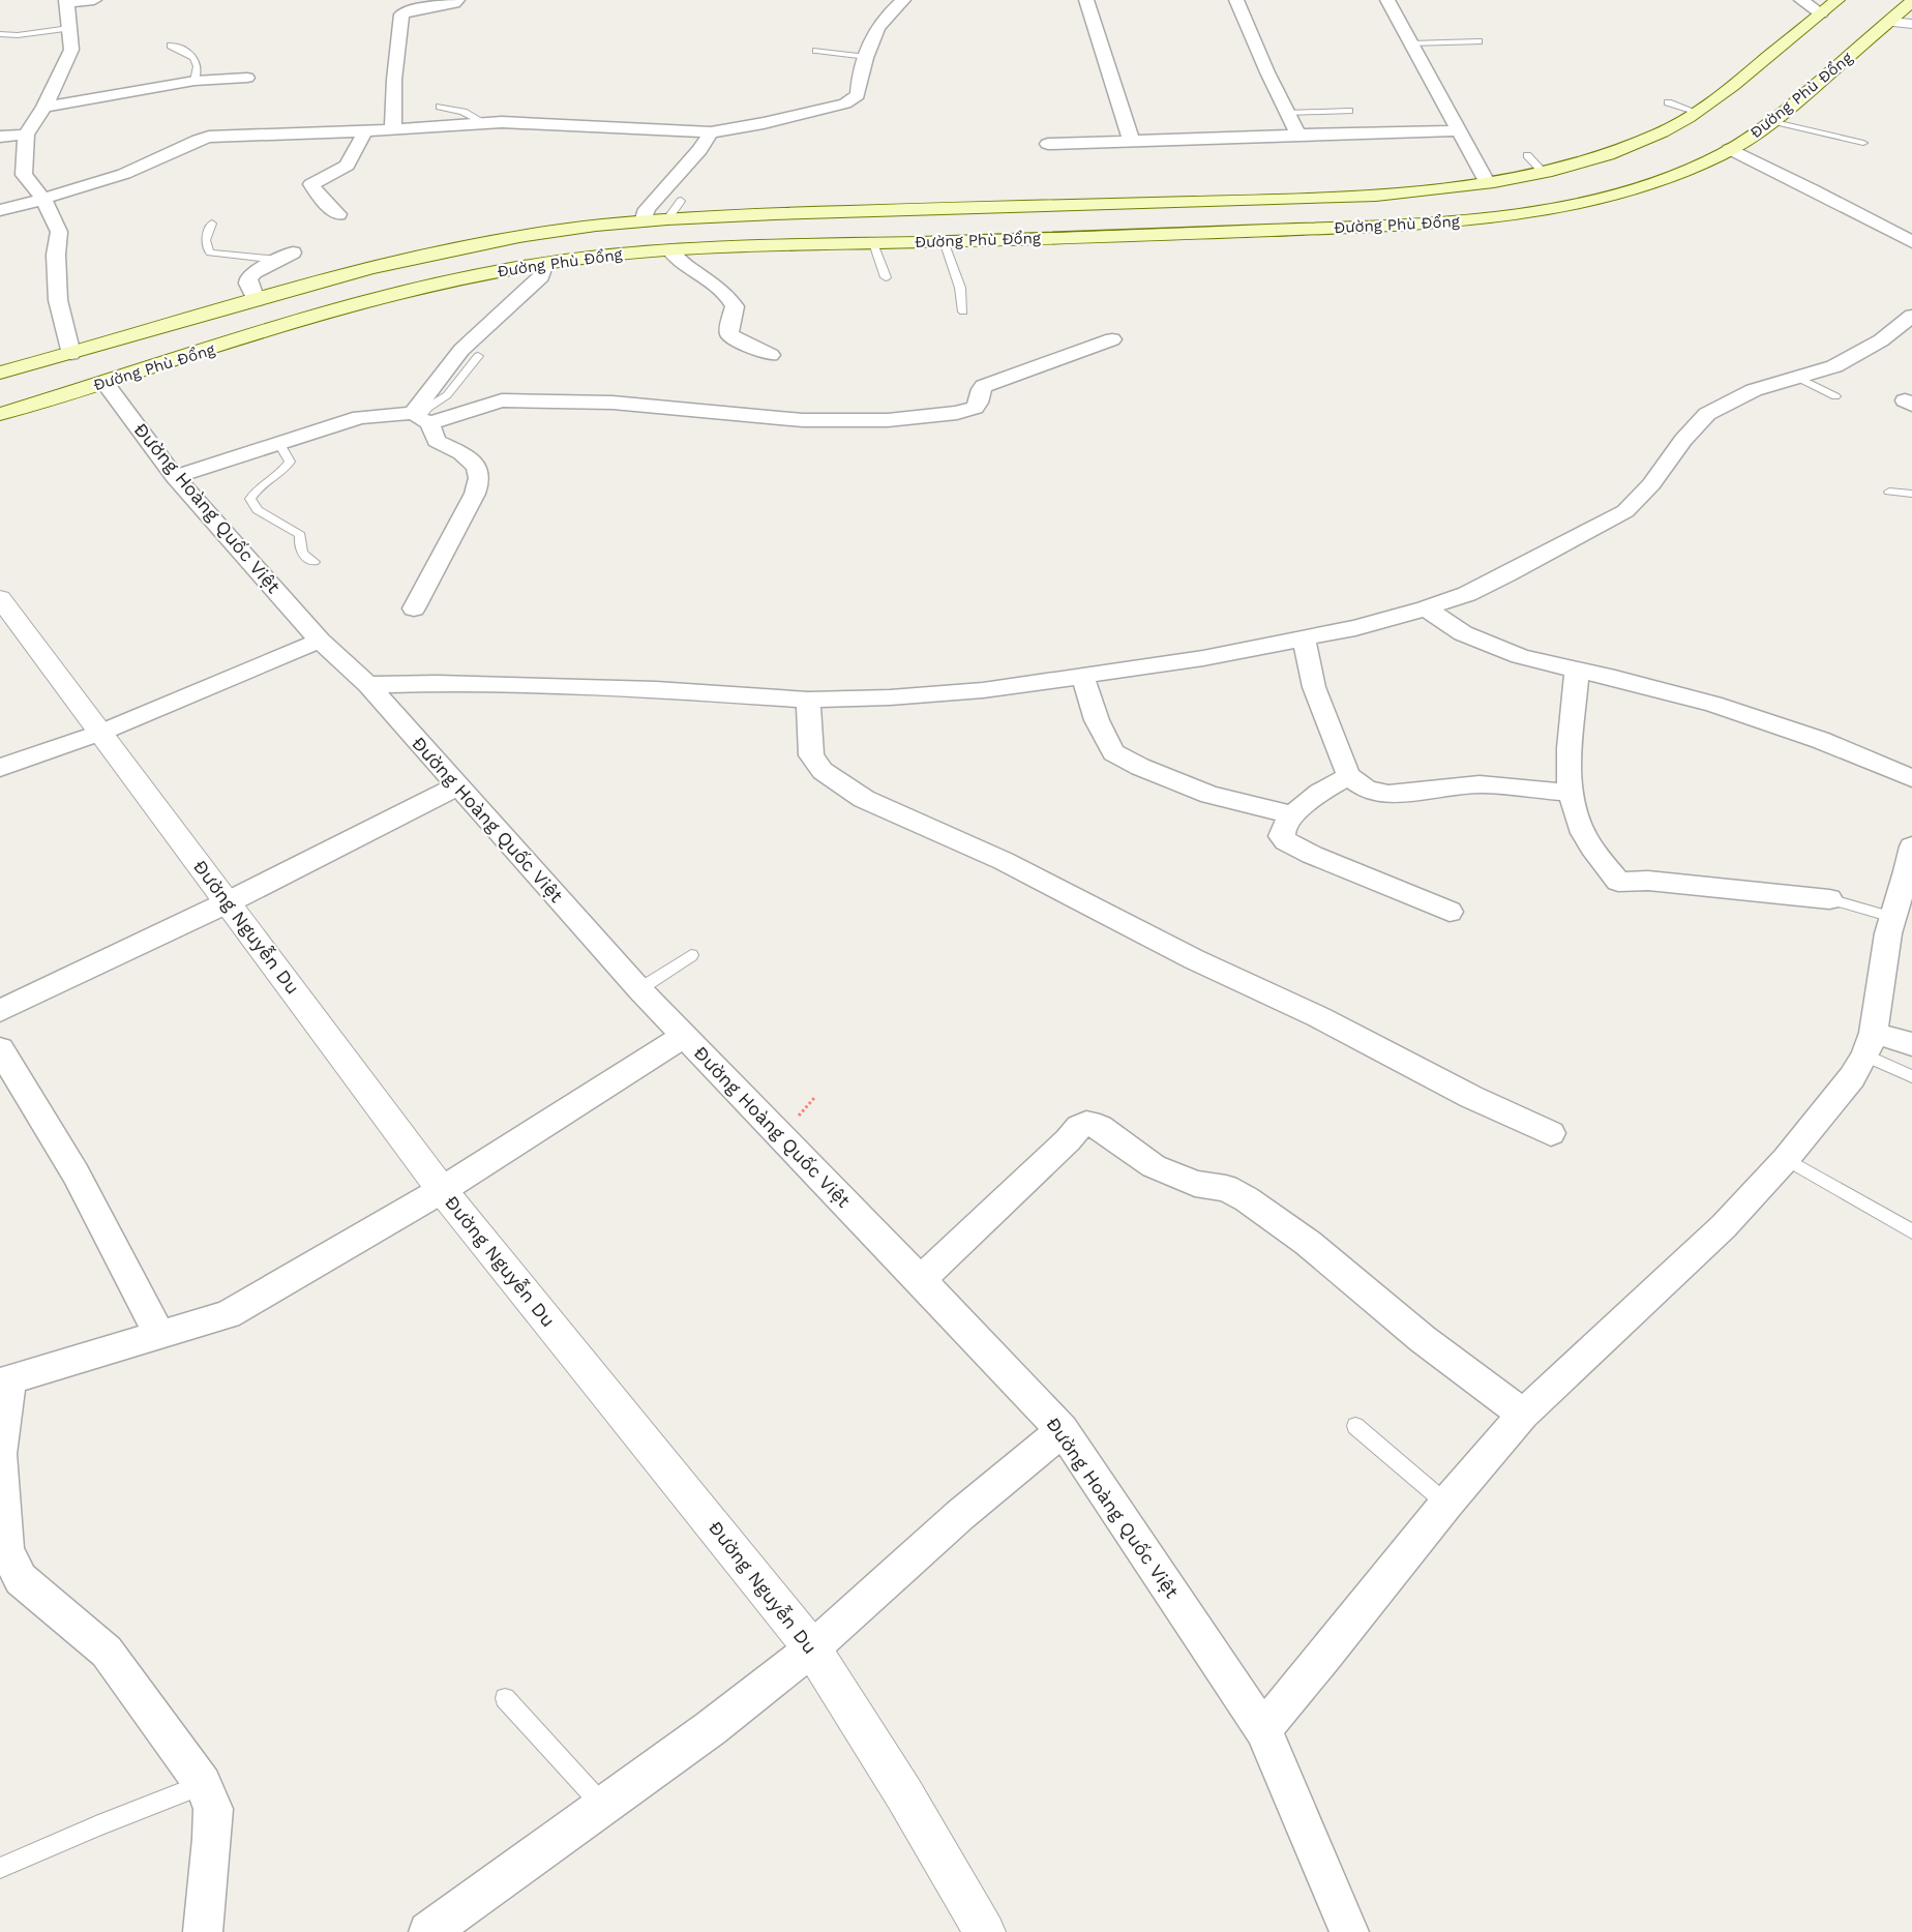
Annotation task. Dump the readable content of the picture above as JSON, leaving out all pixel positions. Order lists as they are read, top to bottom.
{
  "streets": {
    "main road": ["Đường Phù Đổng"],
    "street": ["Đường Hoàng Quốc Việt", "Đường Nguyễn Du"]
  },
  "crossings": [
    ["Đường Phù Đổng", "Đường Hoàng Quốc Việt"]
  ]
}
